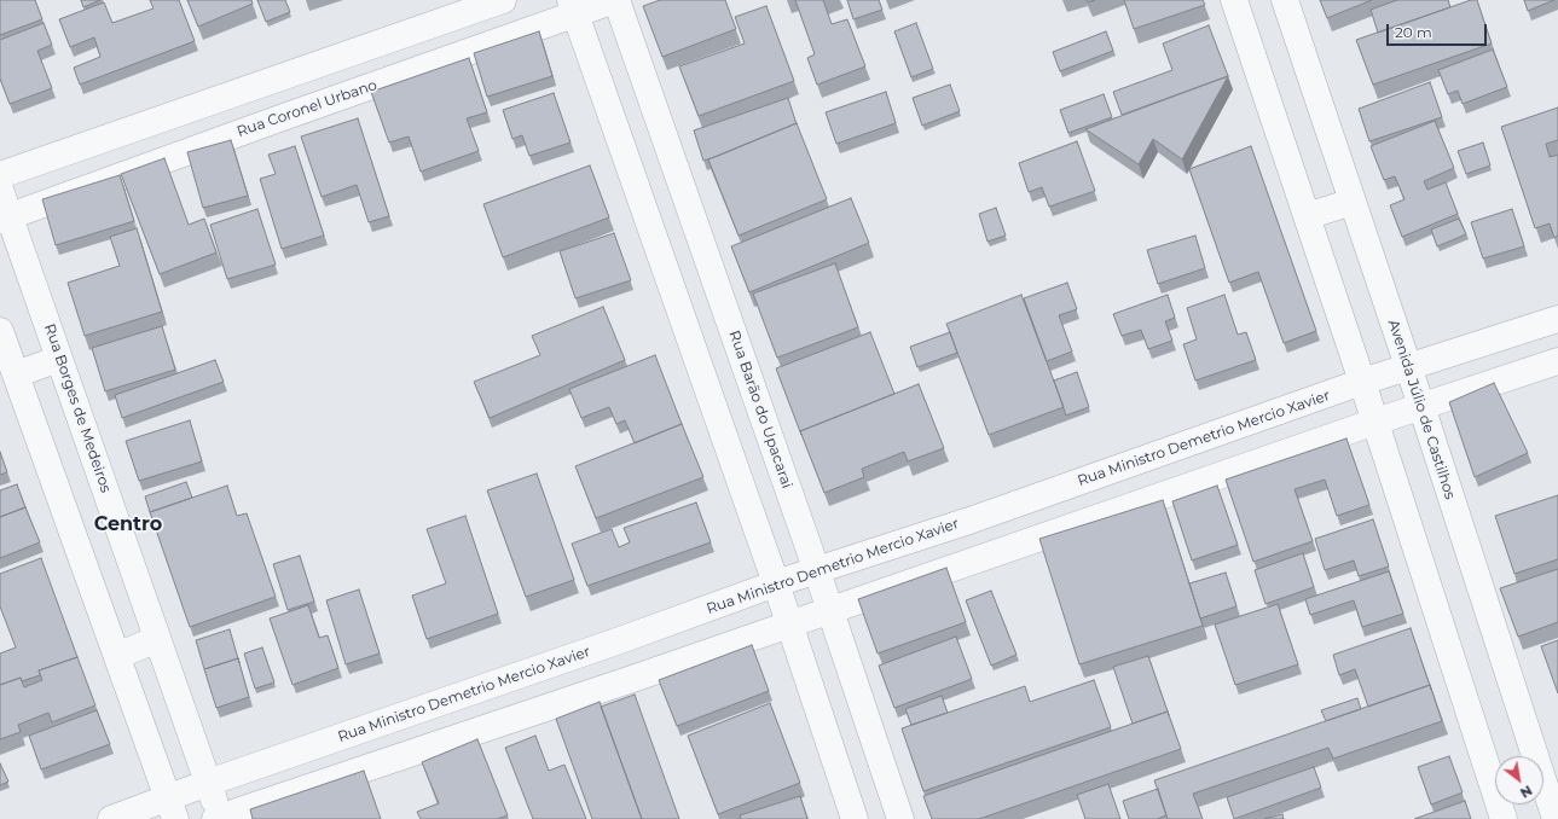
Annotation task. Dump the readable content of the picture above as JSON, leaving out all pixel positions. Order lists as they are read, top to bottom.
{
  "streets": {
    "street": [
      "Rua Coronel Urbano",
      "Rua Borges de Medeiros",
      "Rua Barão do Upacarai",
      "Avenida Júlio de Castilhos",
      "Rua Ministro Demetrio Mercio Xavier"
    ]
  },
  "crossings": [
    ["Rua Coronel Urbano", "Rua Borges de Medeiros"],
    ["Rua Coronel Urbano", "Rua Barão do Upacarai"],
    ["Rua Borges de Medeiros", "Rua Ministro Demetrio Mercio Xavier"],
    ["Rua Barão do Upacarai", "Rua Ministro Demetrio Mercio Xavier"],
    ["Avenida Júlio de Castilhos", "Rua Ministro Demetrio Mercio Xavier"]
  ],
  "districts": ["Centro"],
  "scale_bar": "20 m",
  "north": "bottom right"
}
